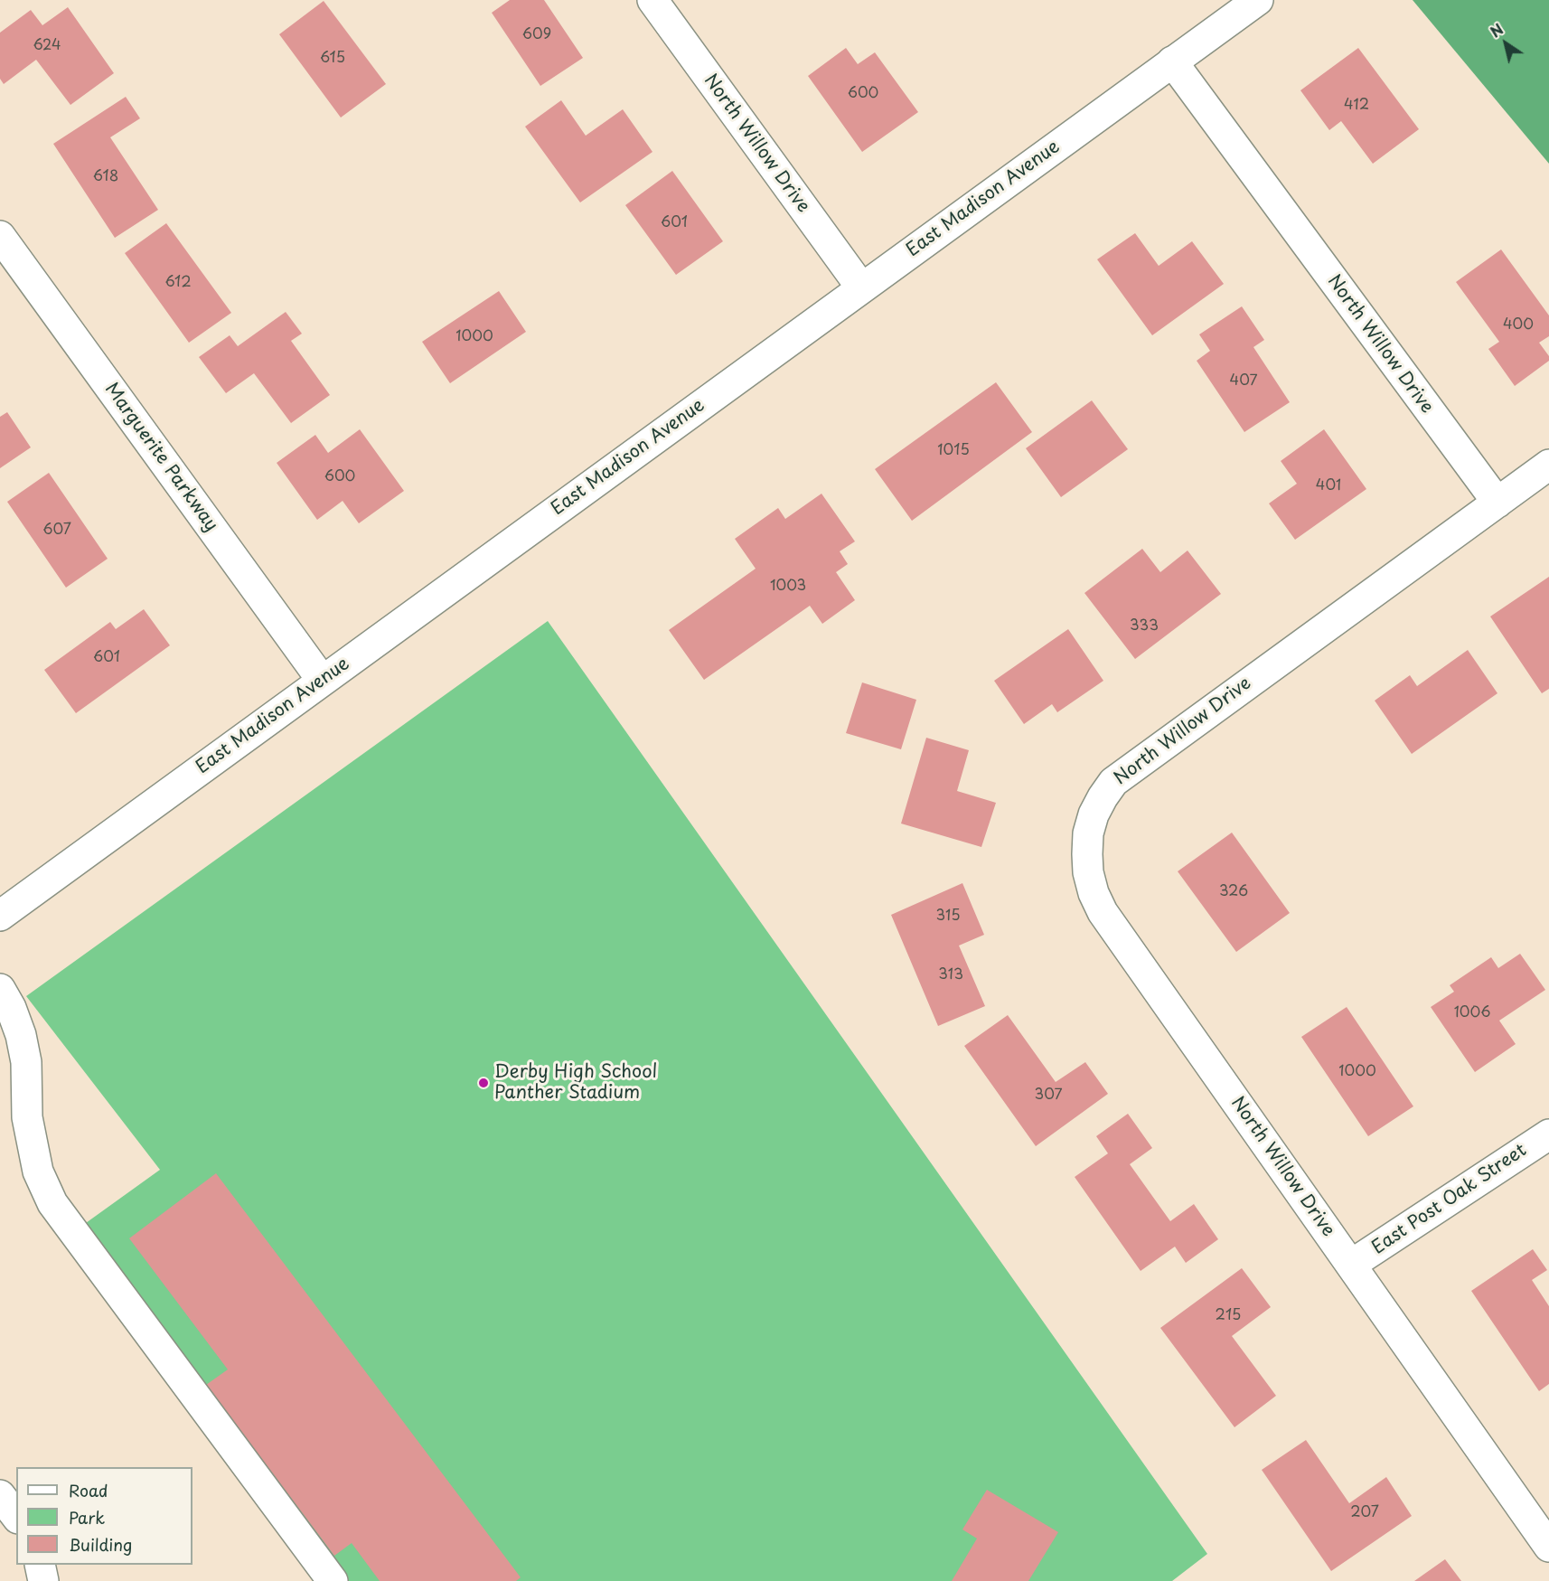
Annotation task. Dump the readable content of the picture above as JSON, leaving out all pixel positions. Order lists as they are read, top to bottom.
{
  "streets": {
    "street": [
      "North Willow Drive",
      "East Madison Avenue",
      "Marguerite Parkway",
      "East Post Oak Street"
    ]
  },
  "crossings": [
    ["North Willow Drive", "East Madison Avenue"],
    ["North Willow Drive", "East Post Oak Street"],
    ["East Madison Avenue", "Marguerite Parkway"]
  ],
  "places": ["Derby High School Panther Stadium"],
  "house_numbers": [
    "609",
    "624",
    "615",
    "600",
    "412",
    "618",
    "601",
    "612",
    "400",
    "1000",
    "407",
    "1015",
    "600",
    "401",
    "607",
    "1003",
    "333",
    "601",
    "326",
    "315",
    "313",
    "1006",
    "1000",
    "307",
    "215",
    "207"
  ],
  "legend": ["Road", "Park", "Building"],
  "north": "top left"
}
